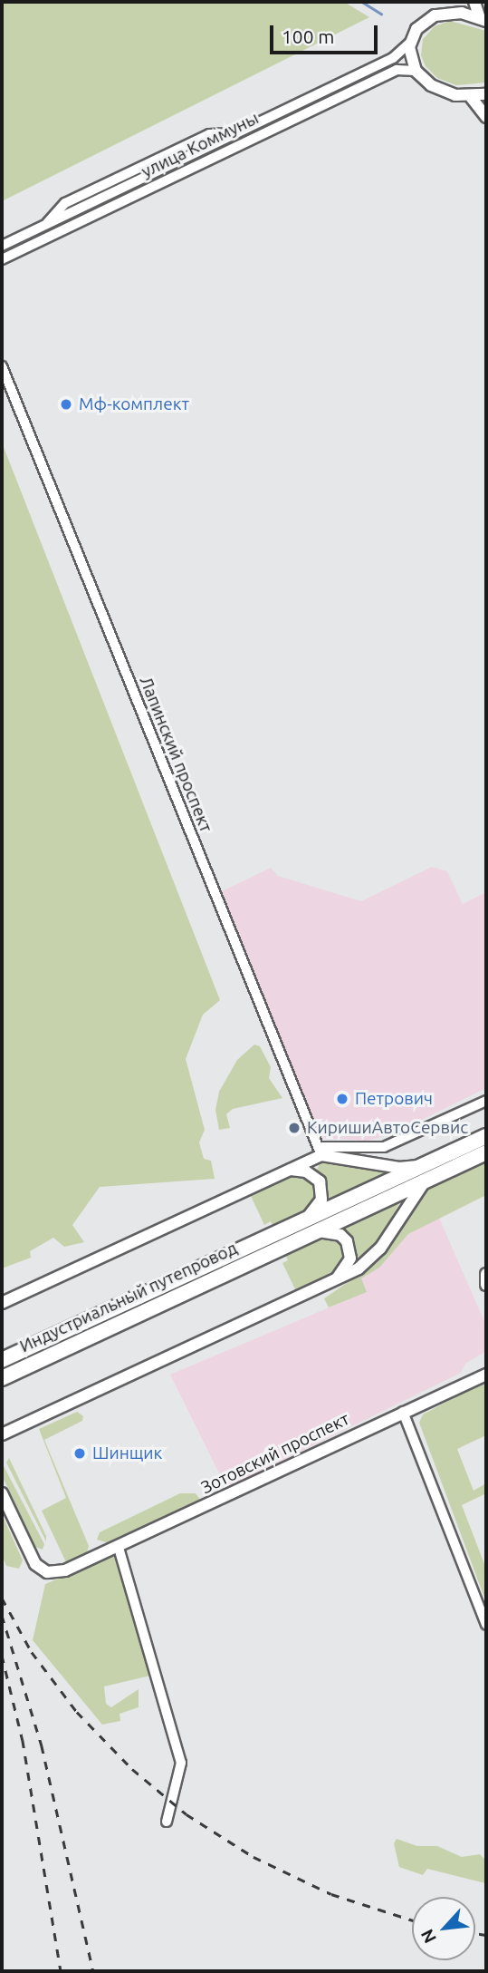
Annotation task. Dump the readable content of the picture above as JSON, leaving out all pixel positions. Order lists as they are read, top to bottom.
{
  "streets": {
    "main road": ["Индустриальный путепровод"],
    "street": ["улица Коммуны", "Лапинский проспект", "Зотовский проспект"]
  },
  "places": [
    "Мф-комплект",
    "Петрович",
    "КиришиАвтоСервис",
    "Шинщик"
  ],
  "scale_bar": "100 m",
  "north": "bottom left"
}
